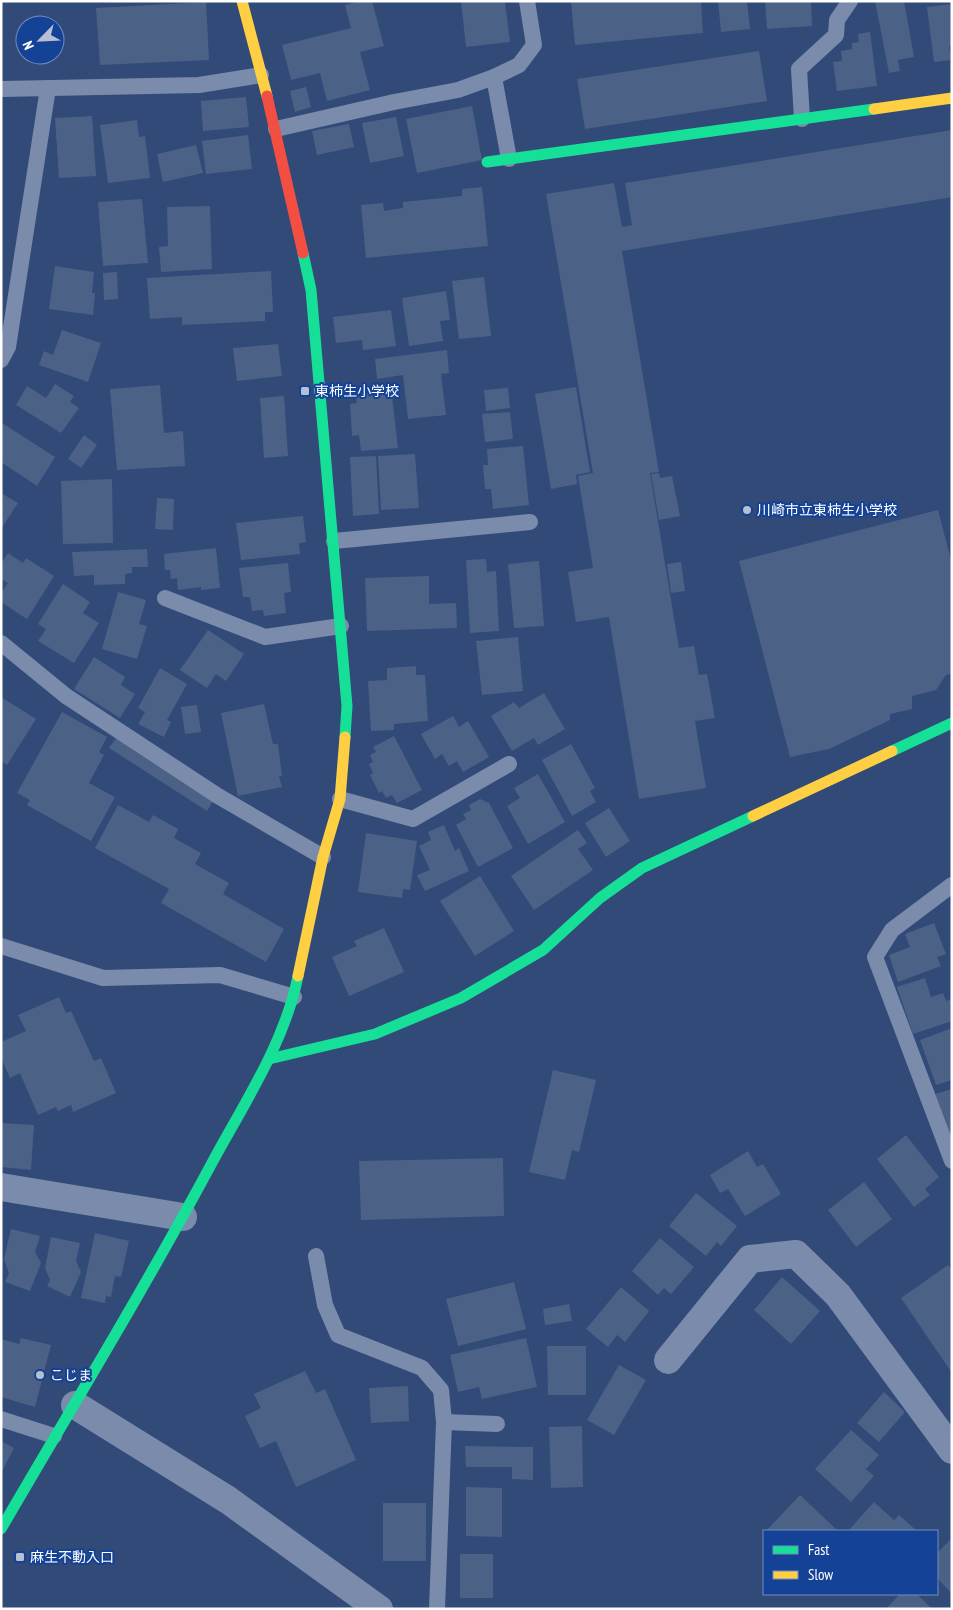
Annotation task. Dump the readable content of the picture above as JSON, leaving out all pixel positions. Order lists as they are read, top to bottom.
{
  "places": {
    "transit": ["東柿生小学校", "麻生不動入口"],
    "other": ["川崎市立東柿生小学校", "こじま"]
  },
  "legend": ["Fast", "Slow"],
  "north": "bottom left"
}
